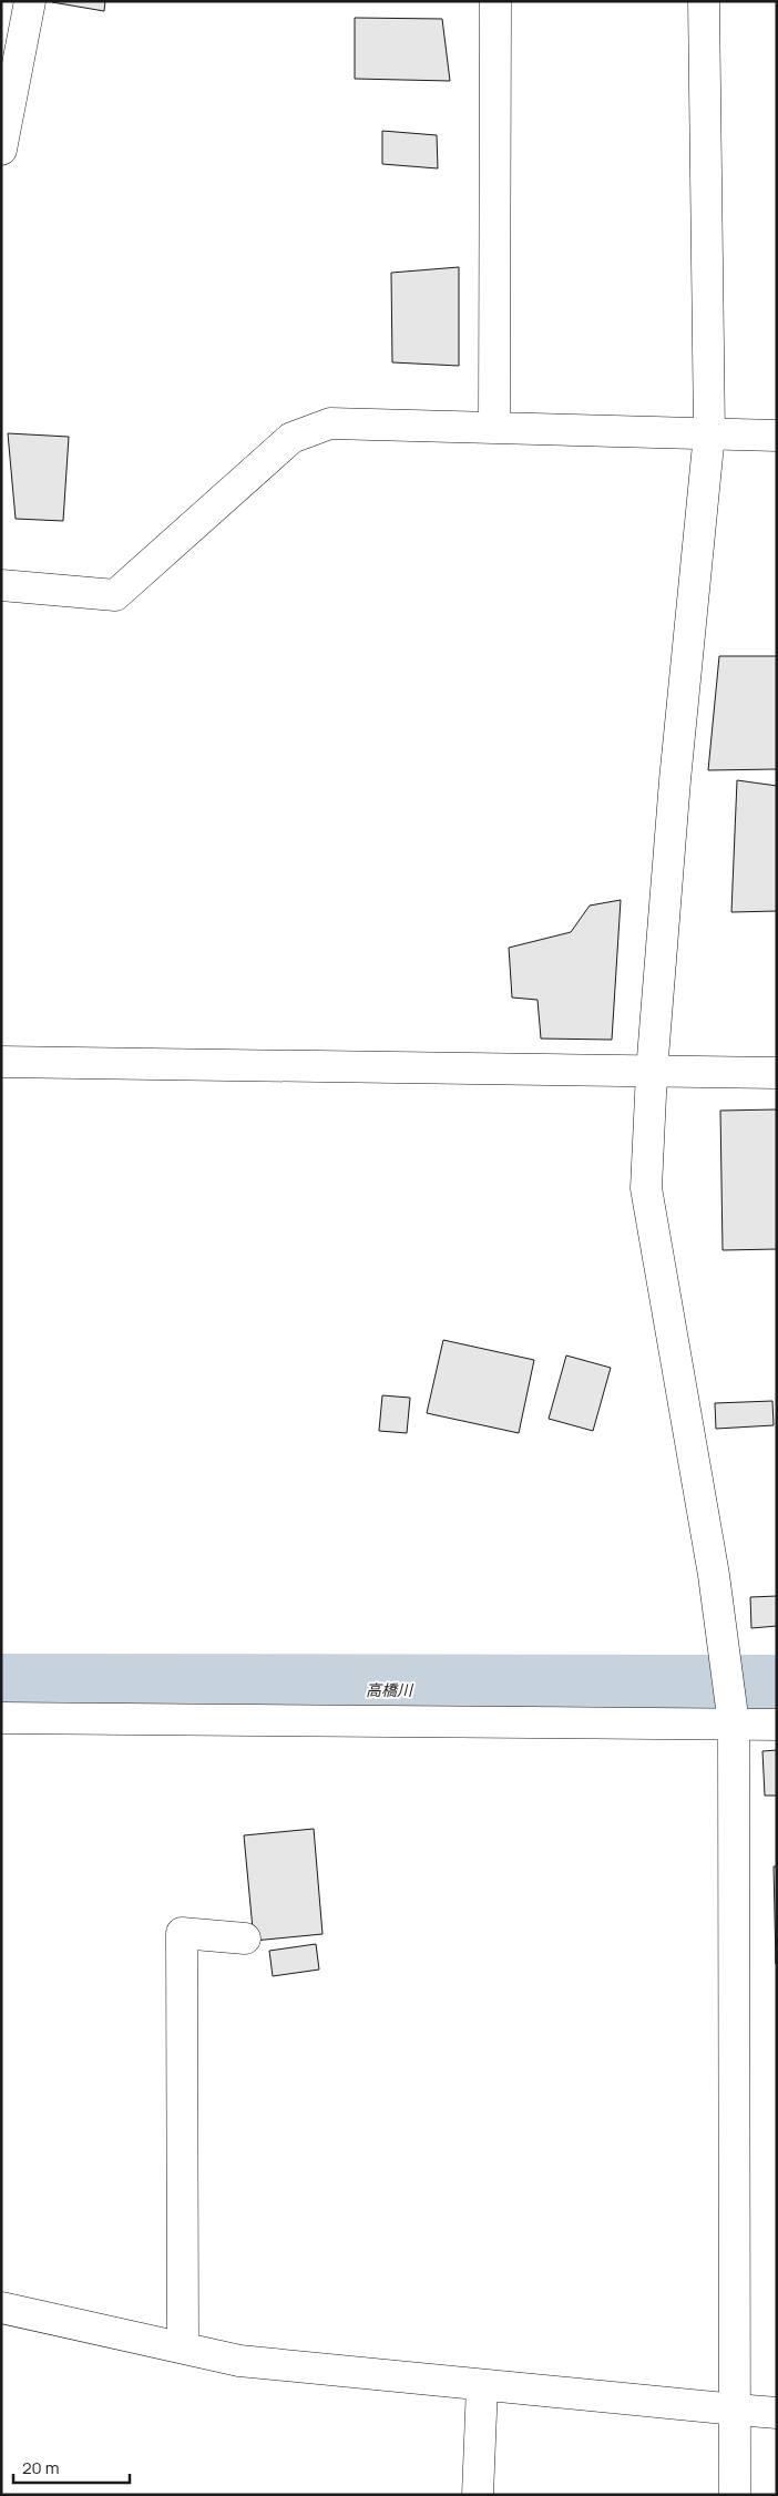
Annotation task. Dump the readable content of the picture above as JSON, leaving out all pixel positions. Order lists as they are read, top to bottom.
{
  "water": ["高橋川"],
  "scale_bar": "20 m"
}
